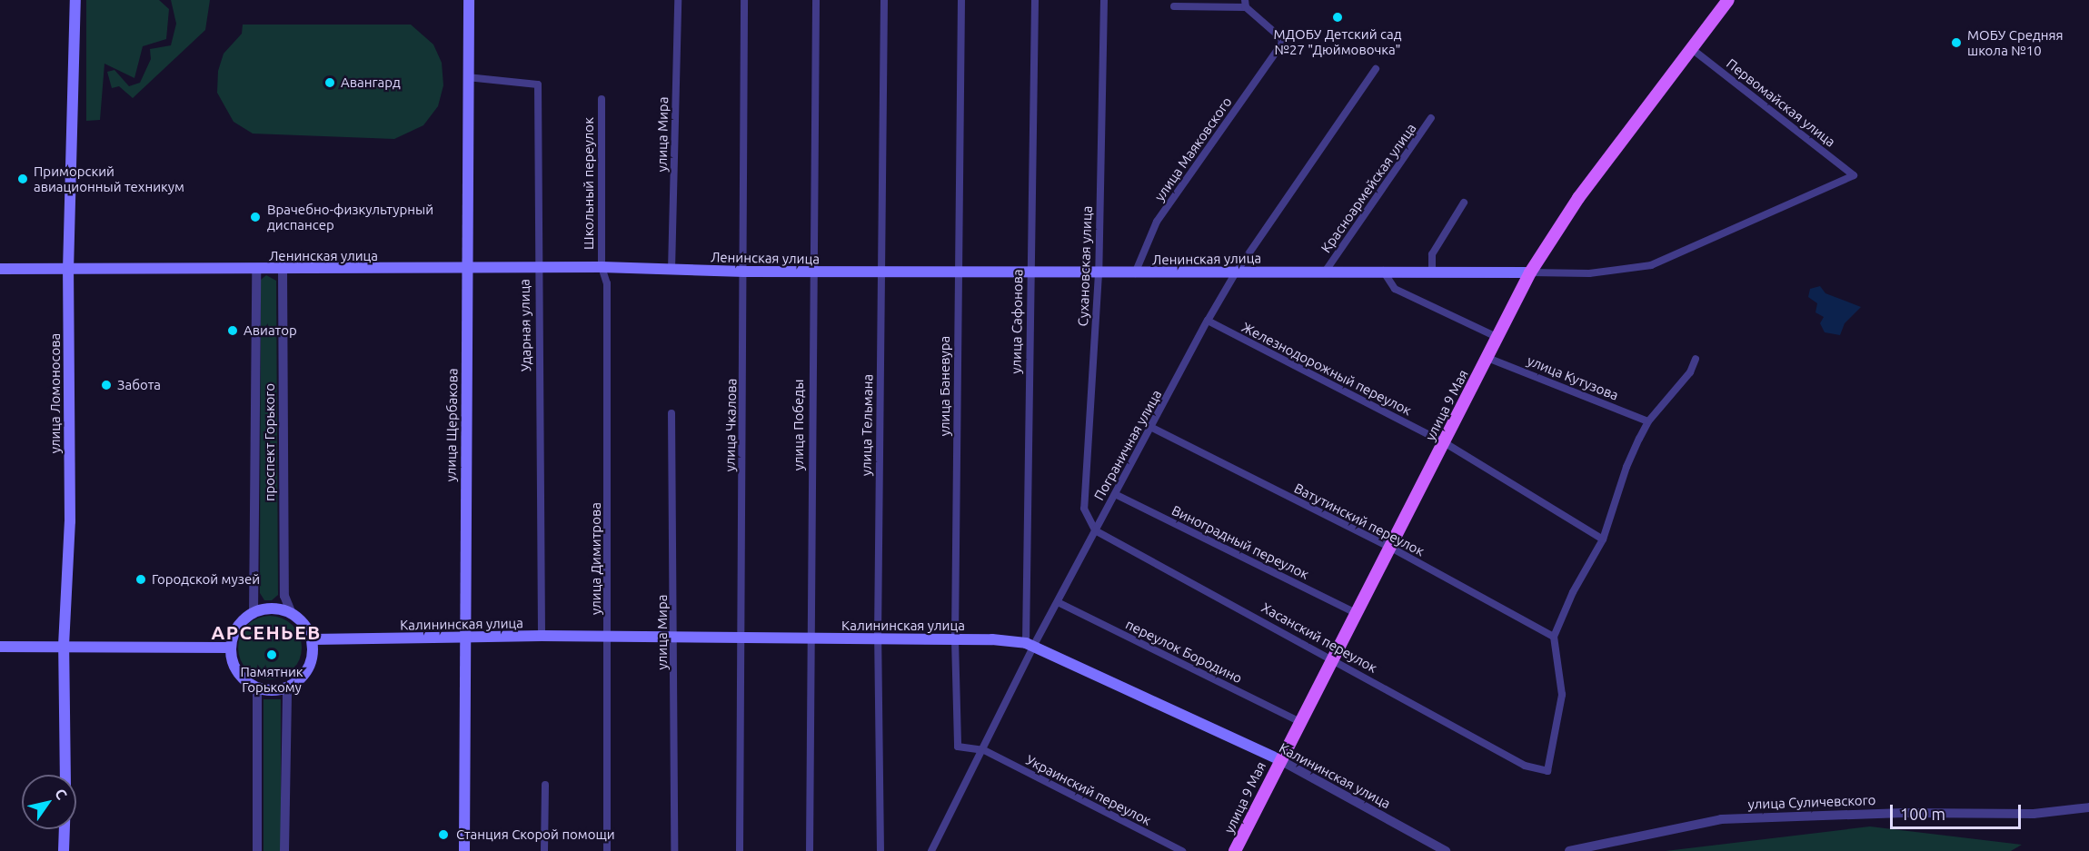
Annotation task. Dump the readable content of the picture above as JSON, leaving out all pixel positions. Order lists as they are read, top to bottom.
{
  "streets": {
    "main road": [
      "Ленинская улица",
      "улица Ломоносова",
      "улица 9 Мая",
      "улица Щербакова",
      "проспект Горького",
      "Калининская улица"
    ],
    "street": [
      "Первомайская улица",
      "улица Мира",
      "улица Маяковского",
      "Школьный переулок",
      "Красноармейская улица",
      "Сухановская улица",
      "улица Сафонова",
      "Ударная улица",
      "Железнодорожный переулок",
      "улица Кутузова",
      "улица Баневура",
      "улица Чкалова",
      "улица Победы",
      "улица Тельмана",
      "Пограничная улица",
      "Ватутинский переулок",
      "Виноградный переулок",
      "улица Димитрова",
      "Хасанский переулок",
      "переулок Бородино",
      "Украинский переулок",
      "улица Суличевского"
    ]
  },
  "crossings": [
    ["Первомайская улица", "Ленинская улица"],
    ["Первомайская улица", "улица 9 Мая"],
    ["улица Мира", "Ленинская улица"],
    ["улица Мира", "Калининская улица"],
    ["улица Маяковского", "Ленинская улица"],
    ["Школьный переулок", "Ленинская улица"],
    ["Школьный переулок", "улица Димитрова"],
    ["Красноармейская улица", "Ленинская улица"],
    ["Ленинская улица", "Сухановская улица"],
    ["Ленинская улица", "улица Сафонова"],
    ["Ленинская улица", "Ударная улица"],
    ["Ленинская улица", "улица Баневура"],
    ["Ленинская улица", "улица Ломоносова"],
    ["Ленинская улица", "улица 9 Мая"],
    ["Ленинская улица", "улица Щербакова"],
    ["Ленинская улица", "улица Чкалова"],
    ["Ленинская улица", "улица Победы"],
    ["Ленинская улица", "улица Тельмана"],
    ["Ленинская улица", "проспект Горького"],
    ["Ленинская улица", "Пограничная улица"],
    ["Ленинская улица", "улица Димитрова"],
    ["Сухановская улица", "Пограничная улица"],
    ["Сухановская улица", "Хасанский переулок"],
    ["улица Сафонова", "Пограничная улица"],
    ["улица Сафонова", "Калининская улица"],
    ["Ударная улица", "улица Щербакова"],
    ["Ударная улица", "Калининская улица"],
    ["Железнодорожный переулок", "улица 9 Мая"],
    ["Железнодорожный переулок", "Пограничная улица"],
    ["улица Кутузова", "улица 9 Мая"],
    ["улица Баневура", "Пограничная улица"],
    ["улица Баневура", "Калининская улица"],
    ["улица Баневура", "Украинский переулок"],
    ["улица 9 Мая", "Ватутинский переулок"],
    ["улица 9 Мая", "Виноградный переулок"],
    ["улица 9 Мая", "Калининская улица"],
    ["улица 9 Мая", "Хасанский переулок"],
    ["улица 9 Мая", "переулок Бородино"],
    ["улица Щербакова", "Калининская улица"],
    ["улица Чкалова", "Калининская улица"],
    ["улица Победы", "Калининская улица"],
    ["улица Тельмана", "Калининская улица"],
    ["проспект Горького", "Калининская улица"],
    ["Пограничная улица", "Ватутинский переулок"],
    ["Пограничная улица", "Виноградный переулок"],
    ["Пограничная улица", "Калининская улица"],
    ["Пограничная улица", "Хасанский переулок"],
    ["Пограничная улица", "переулок Бородино"],
    ["Пограничная улица", "Украинский переулок"],
    ["Ватутинский переулок", "Хасанский переулок"],
    ["улица Димитрова", "Калининская улица"]
  ],
  "districts": ["АРСЕНЬЕВ"],
  "places": [
    "МДОБУ Детский сад №27 \"Дюймовочка\"",
    "МОБУ Средняя школа №10",
    "Авангард",
    "Приморский авиационный техникум",
    "Врачебно-физкультурный диспансер",
    "Авиатор",
    "Забота",
    "Городской музей",
    "Памятник Горькому",
    "Станция Скорой помощи"
  ],
  "scale_bar": "100 m",
  "north": "top right"
}
